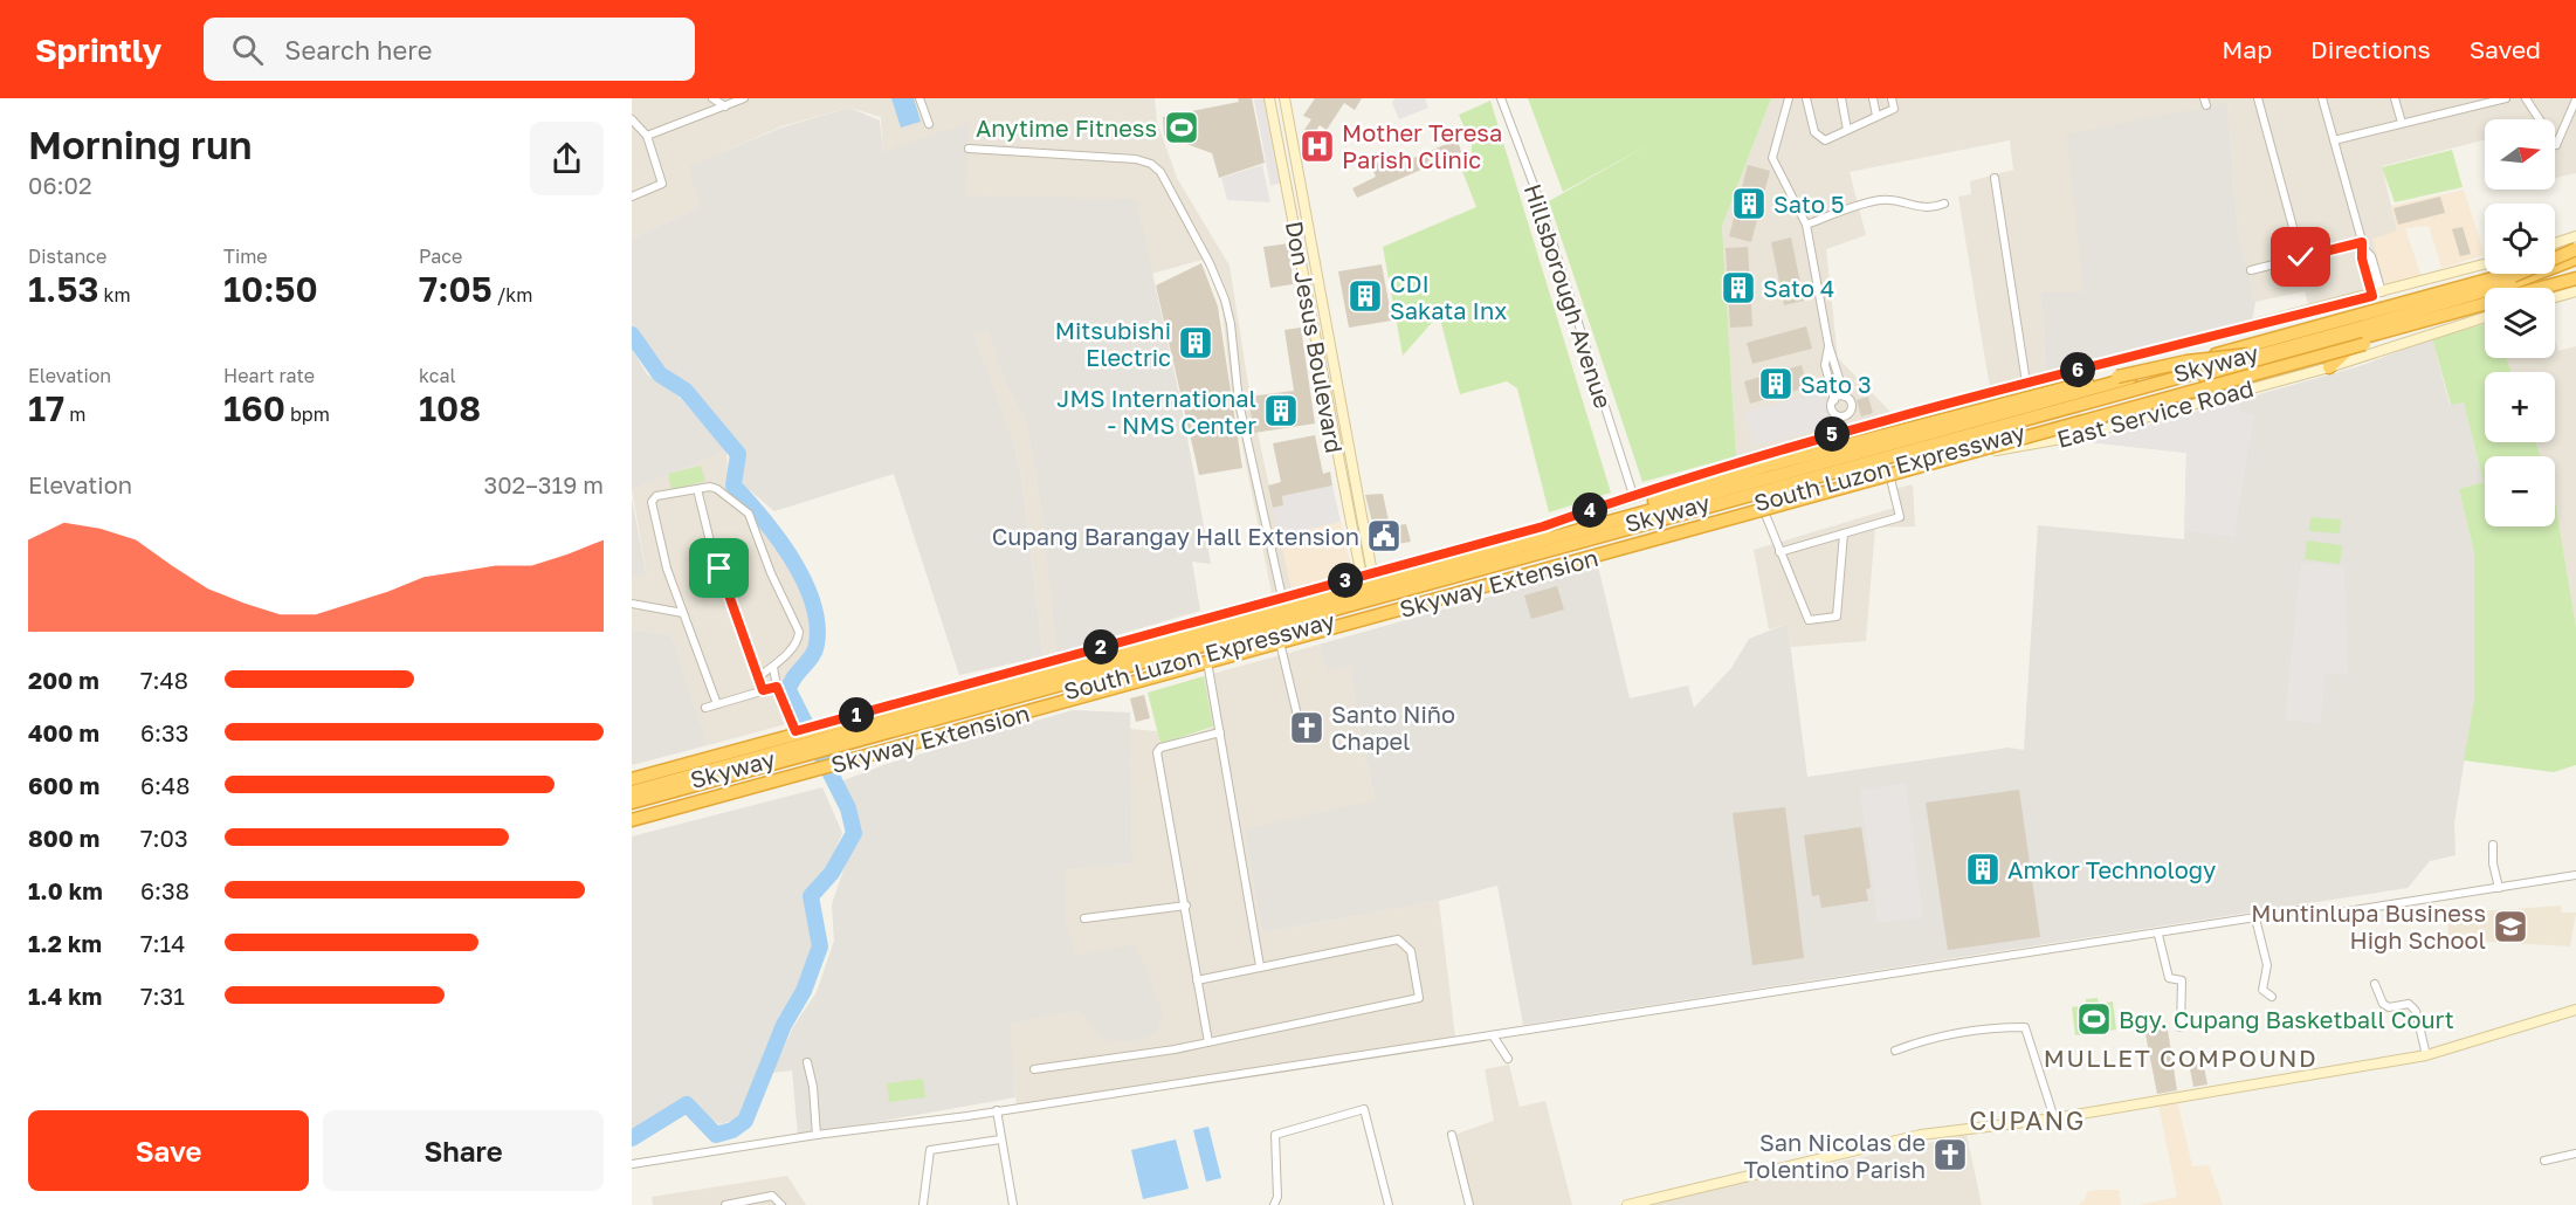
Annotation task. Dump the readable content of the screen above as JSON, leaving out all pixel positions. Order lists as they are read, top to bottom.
{
  "streets": {
    "highway": ["Skyway", "South Luzon Expressway", "Skyway Extension"],
    "main road": ["Don Jesus Boulevard", "East Service Road"],
    "street": ["Hillsborough Avenue"]
  },
  "crossings": [
    ["Skyway", "South Luzon Expressway"],
    ["Skyway", "Skyway Extension"],
    ["East Service Road", "South Luzon Expressway"],
    ["East Service Road", "Skyway Extension"],
    ["South Luzon Expressway", "Skyway Extension"]
  ],
  "districts": ["MULLET COMPOUND", "CUPANG"],
  "places": {
    "sports": ["Anytime Fitness", "Bgy. Cupang Basketball Court"],
    "hospital": ["Mother Teresa Parish Clinic"],
    "building": [
      "Sato 5",
      "Sato 4",
      "CDI Sakata Inx",
      "Mitsubishi Electric",
      "Sato 3",
      "JMS International - NMS Center",
      "Amkor Technology"
    ],
    "public building": ["Cupang Barangay Hall Extension"],
    "church": ["Santo Niño Chapel", "San Nicolas de Tolentino Parish"],
    "school or university": ["Muntinlupa Business High School"]
  },
  "north": "right",
  "page": {
    "header": "Sprintly",
    "search": "Search here",
    "nav": ["Map", "Directions", "Saved"],
    "heading": ["Morning run", "06:02"],
    "map_buttons": ["+", "−"],
    "stats": [
      ["Distance", "1.53 km"],
      ["Time", "10:50"],
      ["Pace", "7:05 /km"],
      ["Elevation", "17 m"],
      ["Heart rate", "160 bpm"],
      ["kcal", "108"]
    ],
    "pins": [
      "6",
      "5",
      "4",
      "3",
      "2",
      "1"
    ],
    "chart": ["Elevation", "302–319 m"],
    "list": [
      {
        "name": "200 m",
        "note": "7:48"
      },
      {
        "name": "400 m",
        "note": "6:33"
      },
      {
        "name": "600 m",
        "note": "6:48"
      },
      {
        "name": "800 m",
        "note": "7:03"
      },
      {
        "name": "1.0 km",
        "note": "6:38"
      },
      {
        "name": "1.2 km",
        "note": "7:14"
      },
      {
        "name": "1.4 km",
        "note": "7:31"
      }
    ],
    "buttons": ["Save", "Share"]
  }
}
